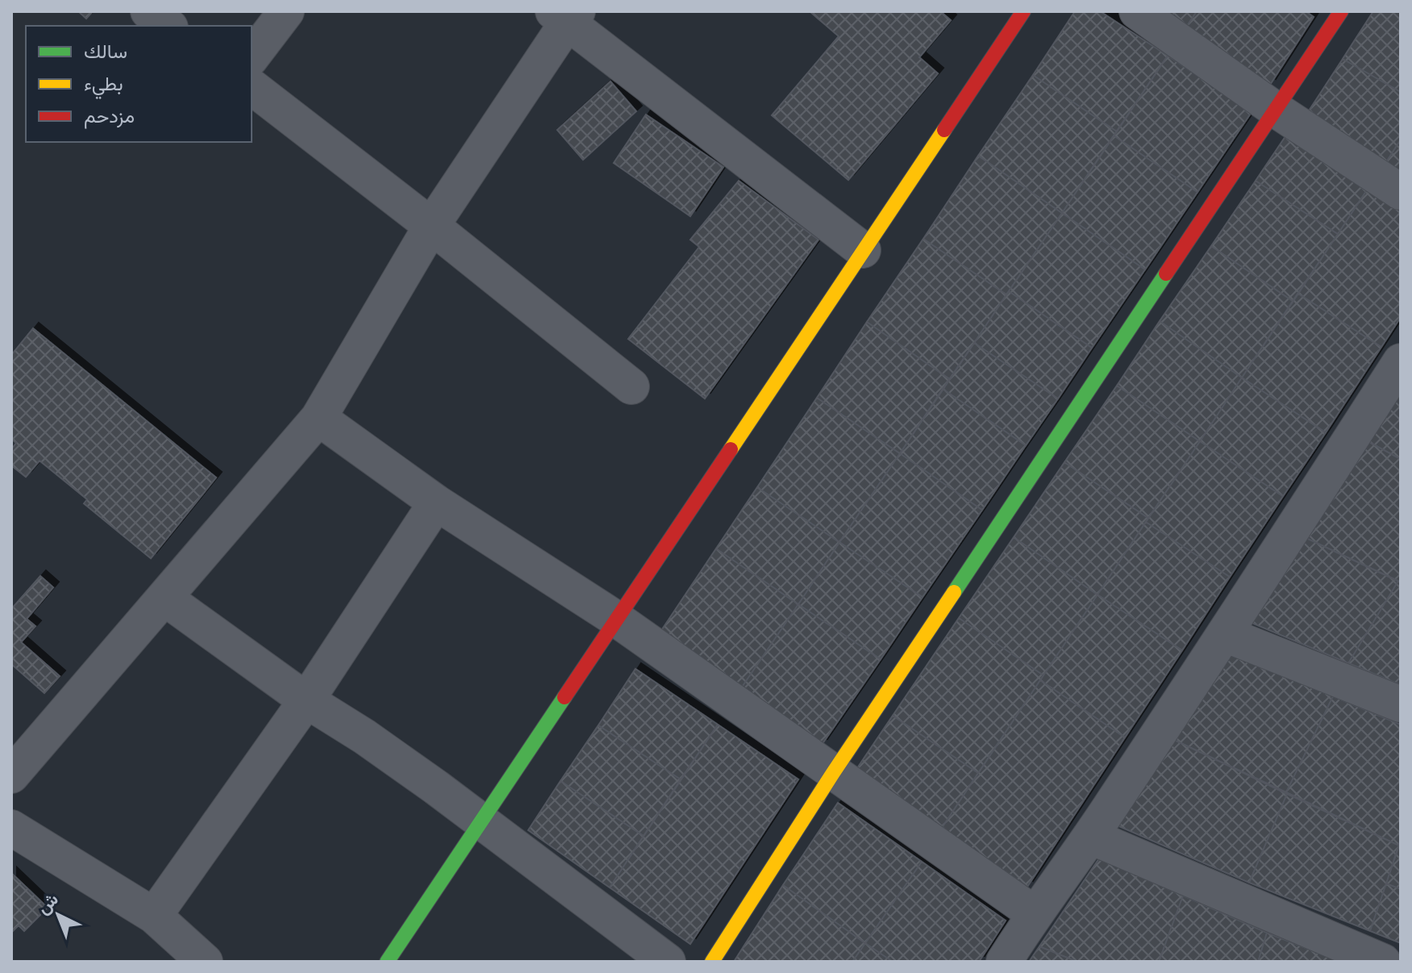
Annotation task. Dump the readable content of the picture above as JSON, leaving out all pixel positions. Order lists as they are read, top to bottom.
{
  "legend": ["سالك", "بطيء", "مزدحم"],
  "north": "top left"
}
